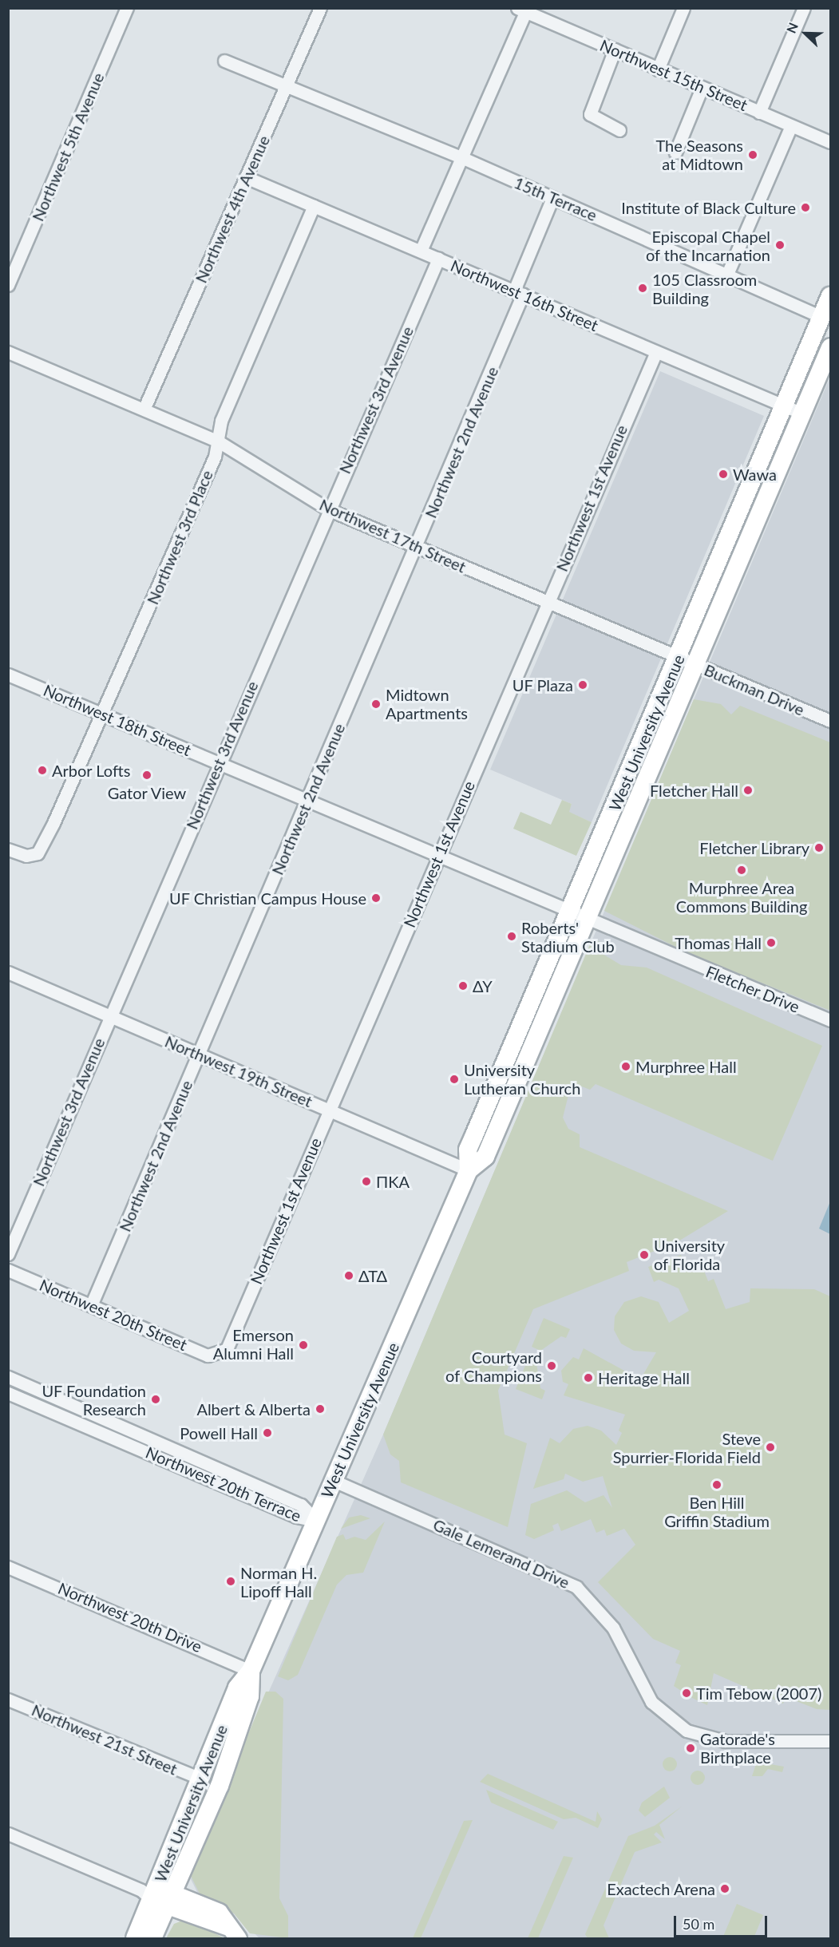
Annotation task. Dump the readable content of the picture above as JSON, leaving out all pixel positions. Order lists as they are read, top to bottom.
{
  "streets": {
    "main road": ["West University Avenue"],
    "street": [
      "Northwest 15th Street",
      "Northwest 5th Avenue",
      "15th Terrace",
      "Northwest 4th Avenue",
      "Northwest 16th Street",
      "Northwest 3rd Avenue",
      "Northwest 2nd Avenue",
      "Northwest 1st Avenue",
      "Northwest 17th Street",
      "Northwest 3rd Place",
      "Buckman Drive",
      "Northwest 18th Street",
      "Fletcher Drive",
      "Northwest 19th Street",
      "Northwest 20th Street",
      "Northwest 20th Terrace",
      "Gale Lemerand Drive",
      "Northwest 20th Drive",
      "Northwest 21st Street"
    ]
  },
  "crossings": [
    ["15th Terrace", "Northwest 4th Avenue"],
    ["15th Terrace", "Northwest 2nd Avenue"],
    ["15th Terrace", "West University Avenue"],
    ["Northwest 4th Avenue", "Northwest 16th Street"],
    ["Northwest 4th Avenue", "Northwest 17th Street"],
    ["Northwest 16th Street", "Northwest 3rd Avenue"],
    ["Northwest 16th Street", "Northwest 2nd Avenue"],
    ["Northwest 16th Street", "Northwest 1st Avenue"],
    ["Northwest 16th Street", "Northwest 3rd Place"],
    ["Northwest 16th Street", "West University Avenue"],
    ["Northwest 3rd Avenue", "Northwest 17th Street"],
    ["Northwest 3rd Avenue", "Northwest 18th Street"],
    ["Northwest 3rd Avenue", "Northwest 19th Street"],
    ["Northwest 2nd Avenue", "Northwest 17th Street"],
    ["Northwest 2nd Avenue", "Northwest 18th Street"],
    ["Northwest 2nd Avenue", "Northwest 19th Street"],
    ["Northwest 2nd Avenue", "Northwest 20th Street"],
    ["Northwest 1st Avenue", "Northwest 17th Street"],
    ["Northwest 1st Avenue", "Northwest 18th Street"],
    ["Northwest 1st Avenue", "Northwest 19th Street"],
    ["Northwest 1st Avenue", "Northwest 20th Street"],
    ["Northwest 17th Street", "Northwest 3rd Place"],
    ["Northwest 17th Street", "Buckman Drive"],
    ["Northwest 17th Street", "West University Avenue"],
    ["Northwest 3rd Place", "Northwest 18th Street"],
    ["Buckman Drive", "West University Avenue"],
    ["Northwest 18th Street", "West University Avenue"],
    ["Northwest 18th Street", "Fletcher Drive"],
    ["West University Avenue", "Fletcher Drive"],
    ["West University Avenue", "Northwest 19th Street"],
    ["West University Avenue", "Northwest 20th Terrace"],
    ["West University Avenue", "Gale Lemerand Drive"],
    ["West University Avenue", "Northwest 20th Drive"],
    ["West University Avenue", "Northwest 21st Street"]
  ],
  "places": [
    "The Seasons at Midtown",
    "Institute of Black Culture",
    "Episcopal Chapel of the Incarnation",
    "105 Classroom Building",
    "Wawa",
    "UF Plaza",
    "Midtown Apartments",
    "Arbor Lofts",
    "Gator View",
    "Fletcher Hall",
    "Fletcher Library",
    "Murphree Area Commons Building",
    "UF Christian Campus House",
    "Roberts' Stadium Club",
    "Thomas Hall",
    "ΔΥ",
    "Murphree Hall",
    "University Lutheran Church",
    "ΠΚΑ",
    "University of Florida",
    "ΔΤΔ",
    "Emerson Alumni Hall",
    "Courtyard of Champions",
    "Heritage Hall",
    "UF Foundation Research",
    "Albert & Alberta",
    "Powell Hall",
    "Steve Spurrier-Florida Field",
    "Ben Hill Griffin Stadium",
    "Norman H. Lipoff Hall",
    "Tim Tebow (2007)",
    "Gatorade's Birthplace",
    "Exactech Arena"
  ],
  "scale_bar": "50 m",
  "north": "top left"
}
